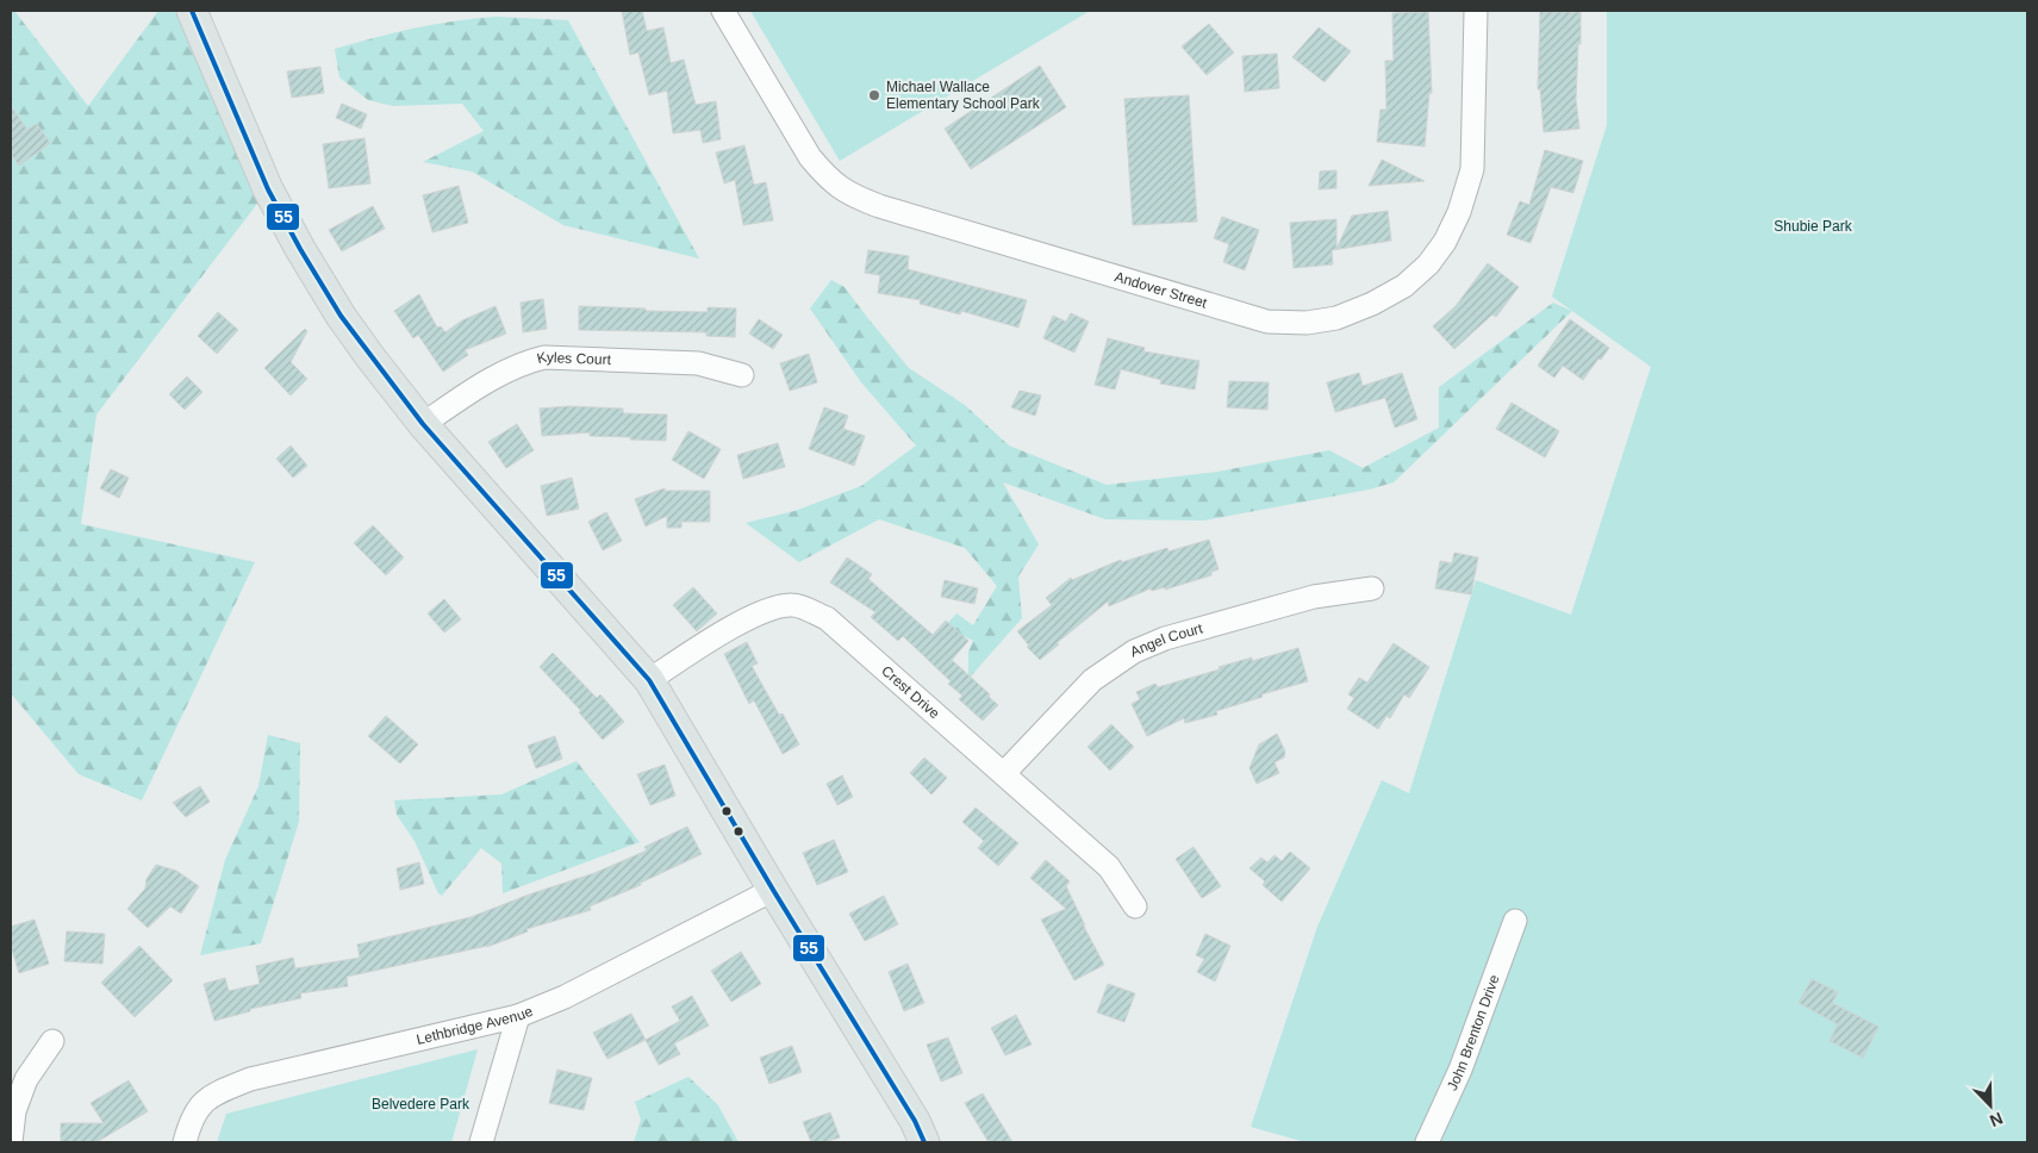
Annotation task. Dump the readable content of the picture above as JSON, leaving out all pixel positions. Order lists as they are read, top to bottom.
{
  "streets": {
    "street": [
      "Andover Street",
      "Kyles Court",
      "Angel Court",
      "Crest Drive",
      "Lethbridge Avenue",
      "John Brenton Drive"
    ]
  },
  "crossings": [
    ["Angel Court", "Crest Drive"]
  ],
  "parks": ["Shubie Park", "Belvedere Park"],
  "places": ["Michael Wallace Elementary School Park"],
  "lines": ["transit line 55"],
  "north": "bottom right"
}
